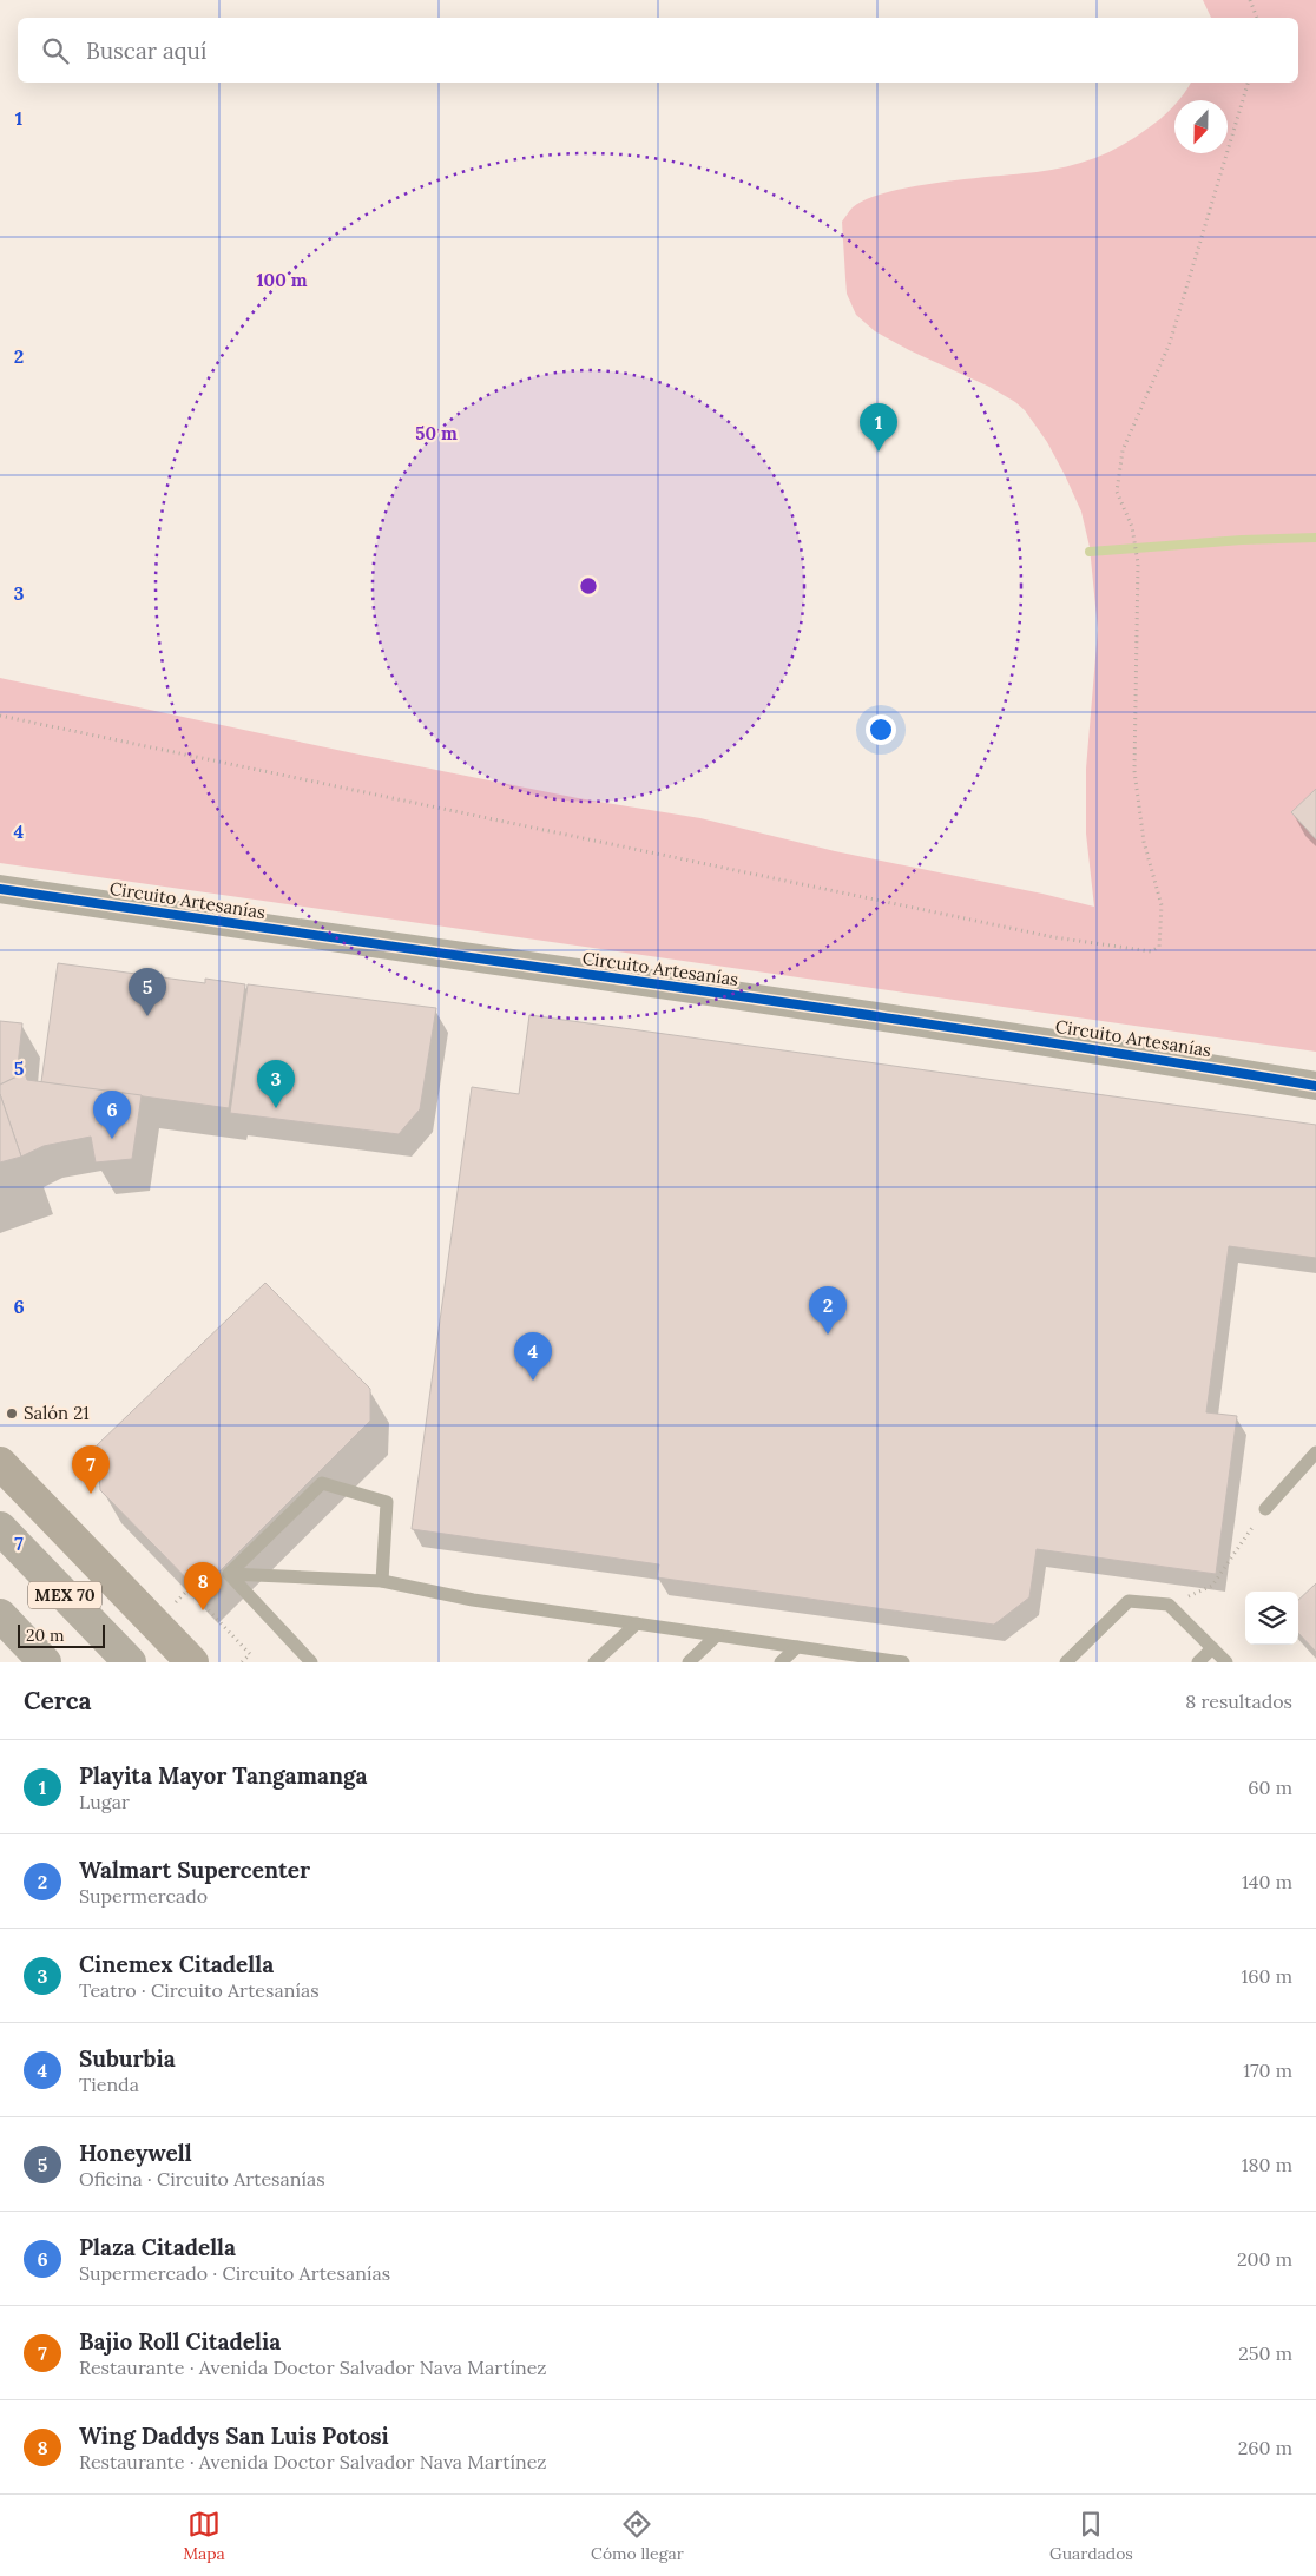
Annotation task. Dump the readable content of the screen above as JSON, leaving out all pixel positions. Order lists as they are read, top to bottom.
{
  "streets": {
    "highway": ["MEX 70"],
    "street": ["Circuito Artesanías"]
  },
  "places": ["Salón 21"],
  "scale_bar": "20 m",
  "north": "bottom",
  "page": {
    "search": "Buscar aquí",
    "pins": [
      "1",
      "5",
      "3",
      "6",
      "2",
      "4",
      "7",
      "8"
    ],
    "scale": "20 m",
    "heading": ["Cerca", "8 resultados"],
    "list": [
      {
        "mark": "1",
        "name": "Playita Mayor Tangamanga",
        "note": "Lugar",
        "value": "60 m"
      },
      {
        "mark": "2",
        "name": "Walmart Supercenter",
        "note": "Supermercado",
        "value": "140 m"
      },
      {
        "mark": "3",
        "name": "Cinemex Citadella",
        "note": "Teatro · Circuito Artesanías",
        "value": "160 m"
      },
      {
        "mark": "4",
        "name": "Suburbia",
        "note": "Tienda",
        "value": "170 m"
      },
      {
        "mark": "5",
        "name": "Honeywell",
        "note": "Oficina · Circuito Artesanías",
        "value": "180 m"
      },
      {
        "mark": "6",
        "name": "Plaza Citadella",
        "note": "Supermercado · Circuito Artesanías",
        "value": "200 m"
      },
      {
        "mark": "7",
        "name": "Bajio Roll Citadelia",
        "note": "Restaurante · Avenida Doctor Salvador Nava Martínez",
        "value": "250 m"
      },
      {
        "mark": "8",
        "name": "Wing Daddys San Luis Potosi",
        "note": "Restaurante · Avenida Doctor Salvador Nava Martínez",
        "value": "260 m"
      }
    ],
    "nav": ["Mapa", "Cómo llegar", "Guardados"]
  },
  "grid": {
    "rows": [
      "1",
      "2",
      "3",
      "4",
      "5",
      "6",
      "7"
    ]
  },
  "rings": ["100 m", "50 m"]
}
